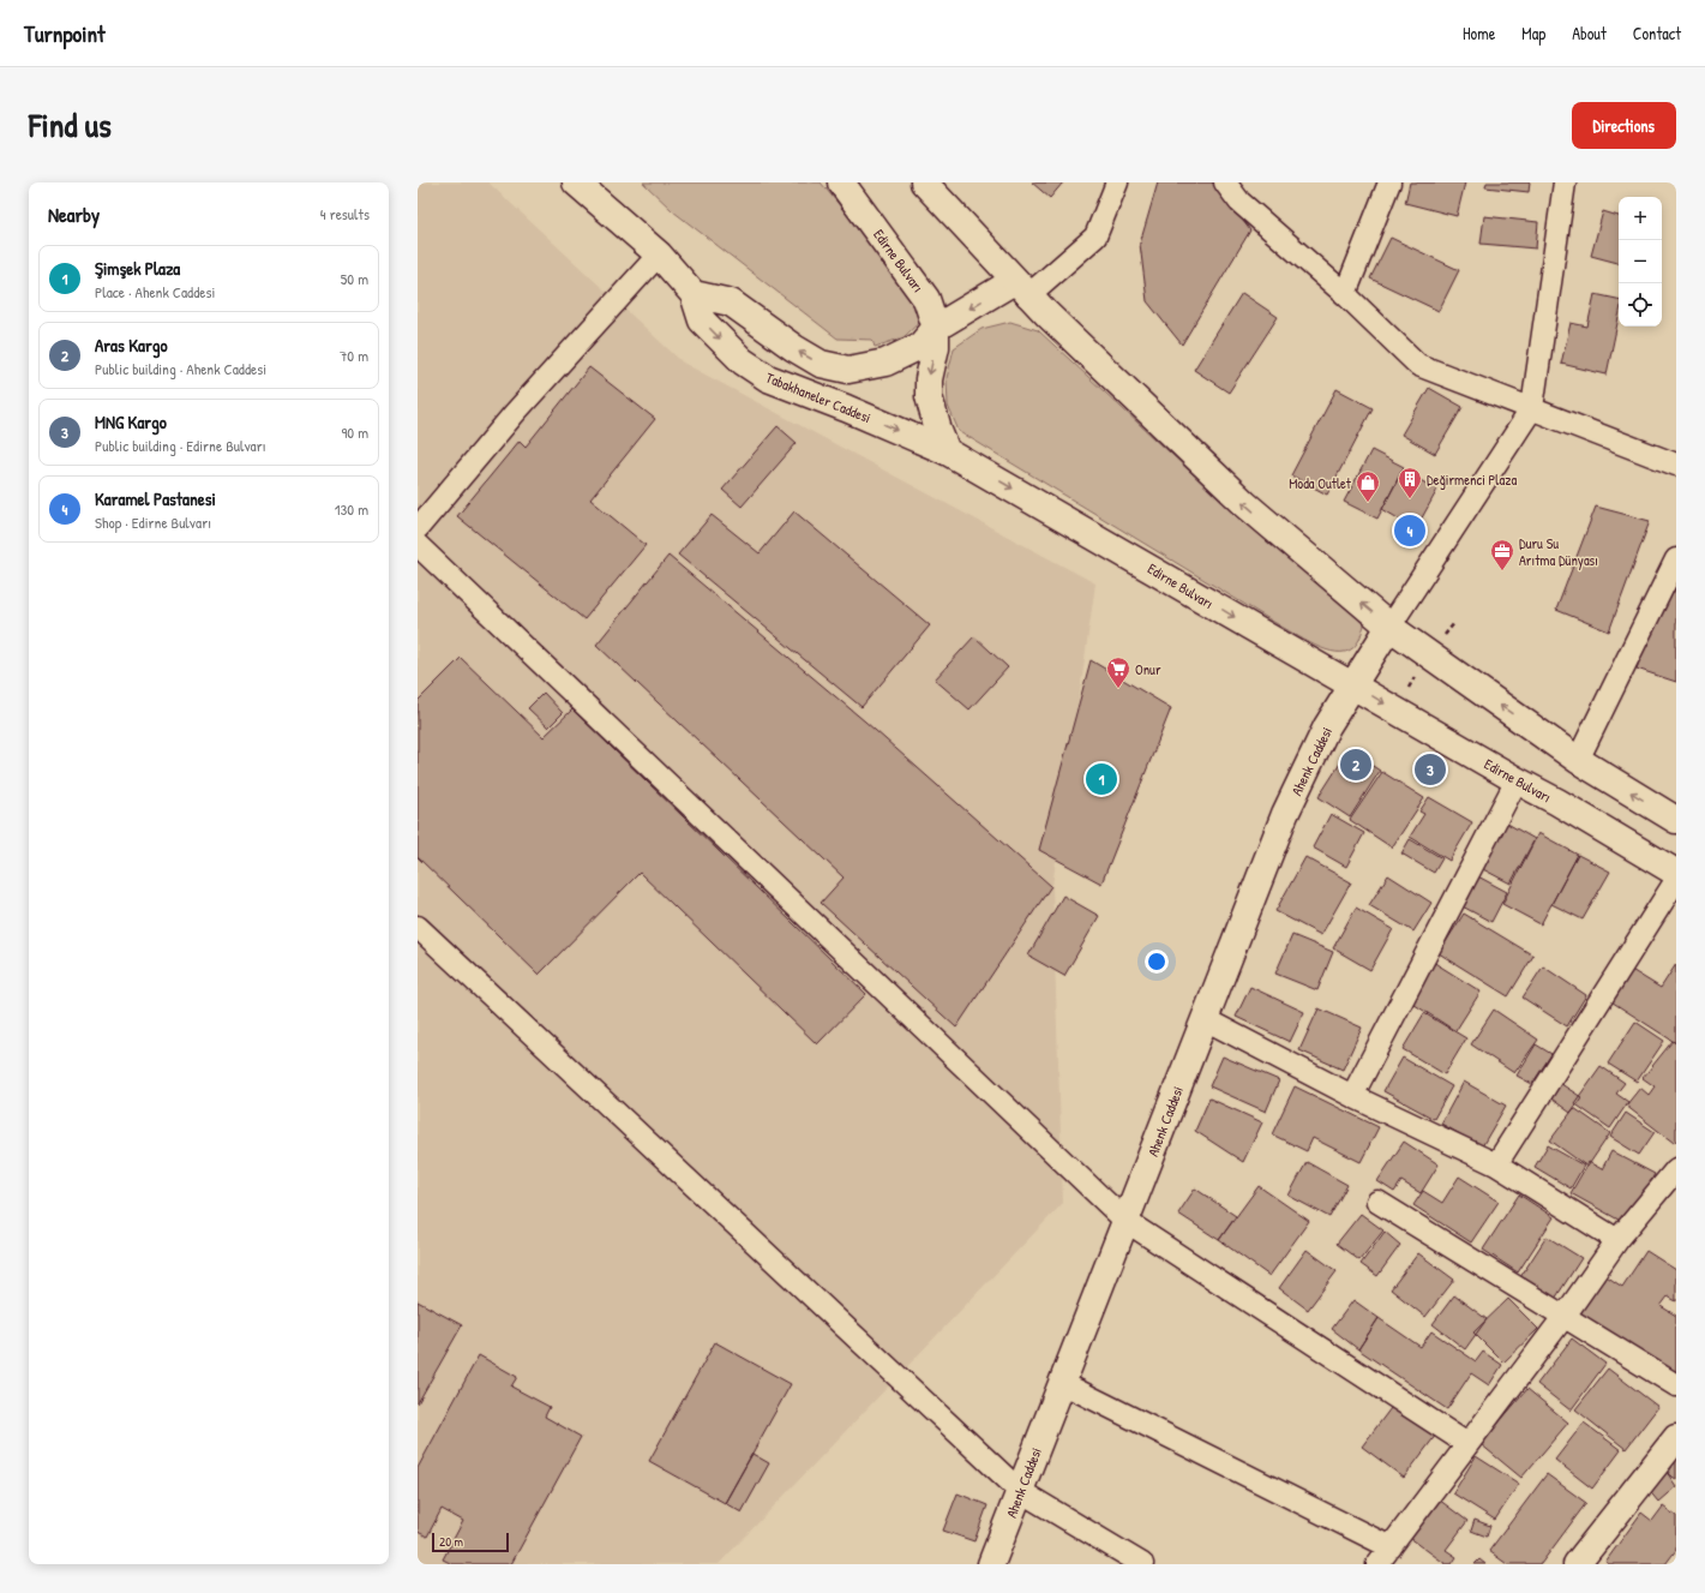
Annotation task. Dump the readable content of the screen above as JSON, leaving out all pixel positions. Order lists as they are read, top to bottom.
{
  "streets": {
    "main road": ["Edirne Bulvarı", "Tabakhaneler Caddesi", "Ahenk Caddesi"]
  },
  "crossings": [
    ["Edirne Bulvarı", "Tabakhaneler Caddesi"],
    ["Edirne Bulvarı", "Ahenk Caddesi"]
  ],
  "places": {
    "building": ["Değirmenci Plaza"],
    "shop": ["Moda Outlet"],
    "office": ["Duru Su Arıtma Dünyası"],
    "supermarket": ["Onur"]
  },
  "scale_bar": "20 m",
  "page": {
    "header": "Turnpoint",
    "nav": [
      "Home",
      "Map",
      "About",
      "Contact"
    ],
    "title": "Find us",
    "buttons": "Directions",
    "heading": ["Nearby", "4 results"],
    "map_buttons": ["+", "−"],
    "list": [
      {
        "mark": "1",
        "name": "Şimşek Plaza",
        "note": "Place · Ahenk Caddesi",
        "value": "50 m"
      },
      {
        "mark": "2",
        "name": "Aras Kargo",
        "note": "Public building · Ahenk Caddesi",
        "value": "70 m"
      },
      {
        "mark": "3",
        "name": "MNG Kargo",
        "note": "Public building · Edirne Bulvarı",
        "value": "90 m"
      },
      {
        "mark": "4",
        "name": "Karamel Pastanesi",
        "note": "Shop · Edirne Bulvarı",
        "value": "130 m"
      }
    ],
    "pins": [
      "4",
      "2",
      "3",
      "1"
    ],
    "scale": "20 m"
  }
}
